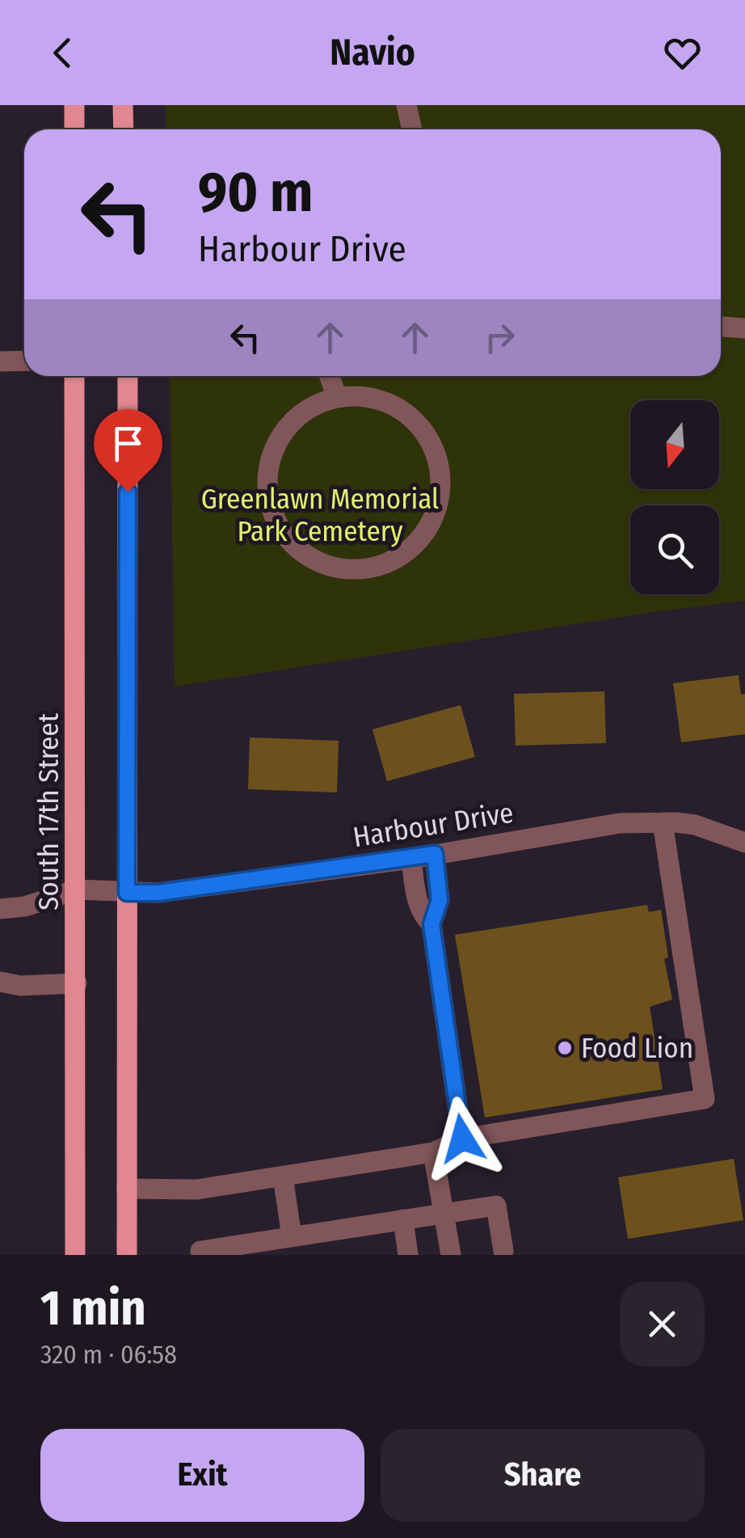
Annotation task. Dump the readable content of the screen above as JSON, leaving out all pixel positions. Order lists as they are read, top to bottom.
{
  "streets": {
    "main road": ["South 17th Street"],
    "street": ["Harbour Drive"]
  },
  "crossings": [
    ["South 17th Street", "Harbour Drive"]
  ],
  "parks": ["Greenlawn Memorial Park Cemetery"],
  "places": ["Food Lion"],
  "north": "bottom",
  "page": {
    "header": "Navio",
    "turn": ["90 m", "Harbour Drive"],
    "heading": ["1 min", "320 m · 06:58"],
    "buttons": ["Exit", "Share"]
  }
}
